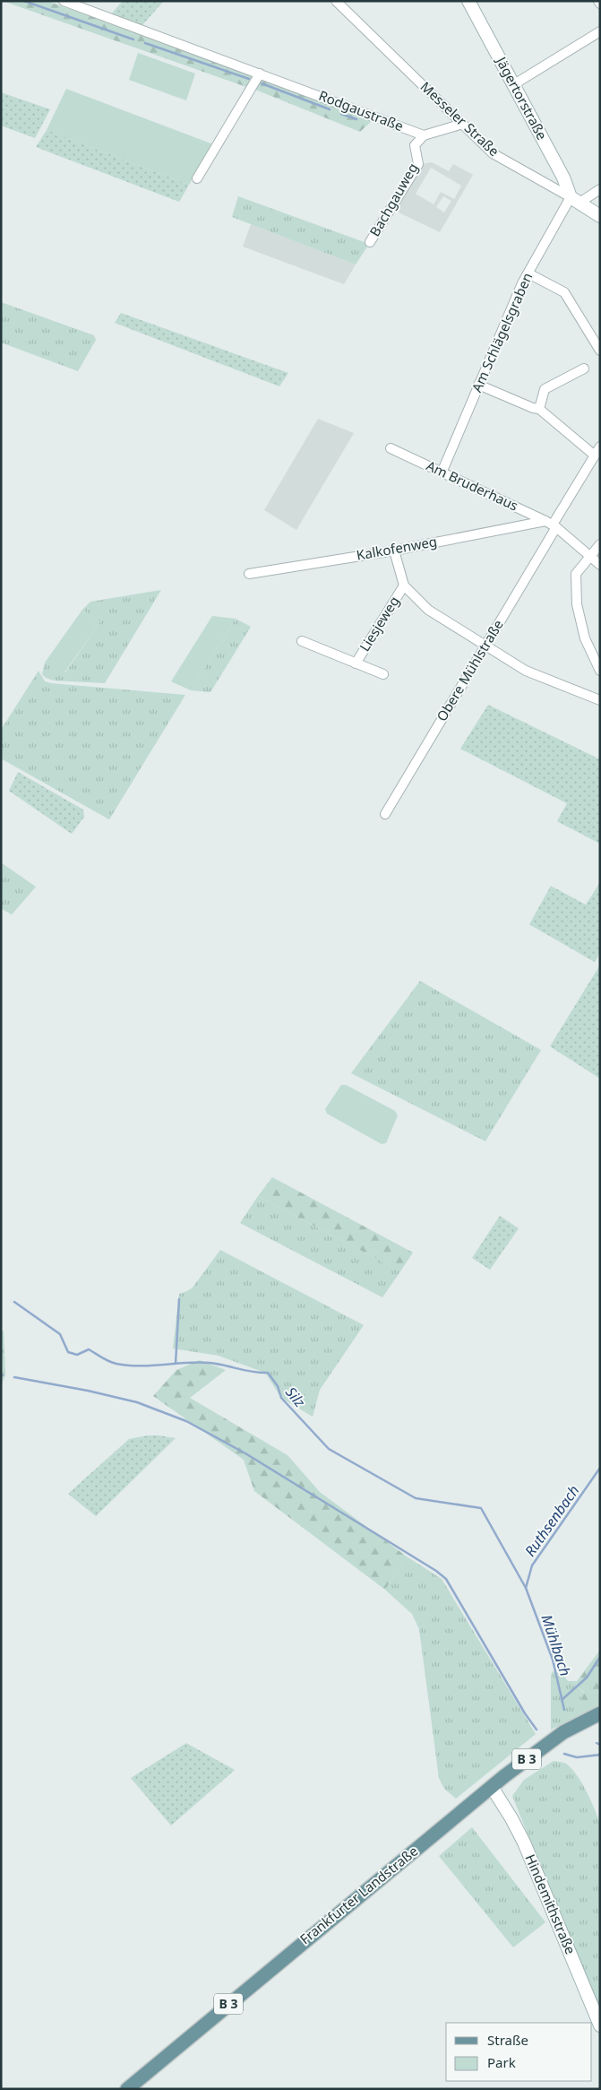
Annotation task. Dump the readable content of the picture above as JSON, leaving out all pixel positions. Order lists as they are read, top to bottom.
{
  "streets": {
    "main road": ["B 3", "Frankfurter Landstraße"],
    "street": [
      "Jägertorstraße",
      "Rodgaustraße",
      "Messeler Straße",
      "Bachgauweg",
      "Am Schlägelsgraben",
      "Am Bruderhaus",
      "Kalkofenweg",
      "Liesjeweg",
      "Obere Mühlstraße",
      "Hindemithstraße"
    ]
  },
  "crossings": [
    ["Jägertorstraße", "Messeler Straße"],
    ["Jägertorstraße", "Am Schlägelsgraben"],
    ["Rodgaustraße", "Bachgauweg"],
    ["Messeler Straße", "Am Schlägelsgraben"],
    ["Am Schlägelsgraben", "Am Bruderhaus"],
    ["Am Bruderhaus", "Kalkofenweg"],
    ["Am Bruderhaus", "Obere Mühlstraße"],
    ["Kalkofenweg", "Obere Mühlstraße"],
    ["Frankfurter Landstraße", "Hindemithstraße"]
  ],
  "water": ["Silz", "Ruthsenbach", "Mühlbach"],
  "legend": ["Straße", "Park"]
}
